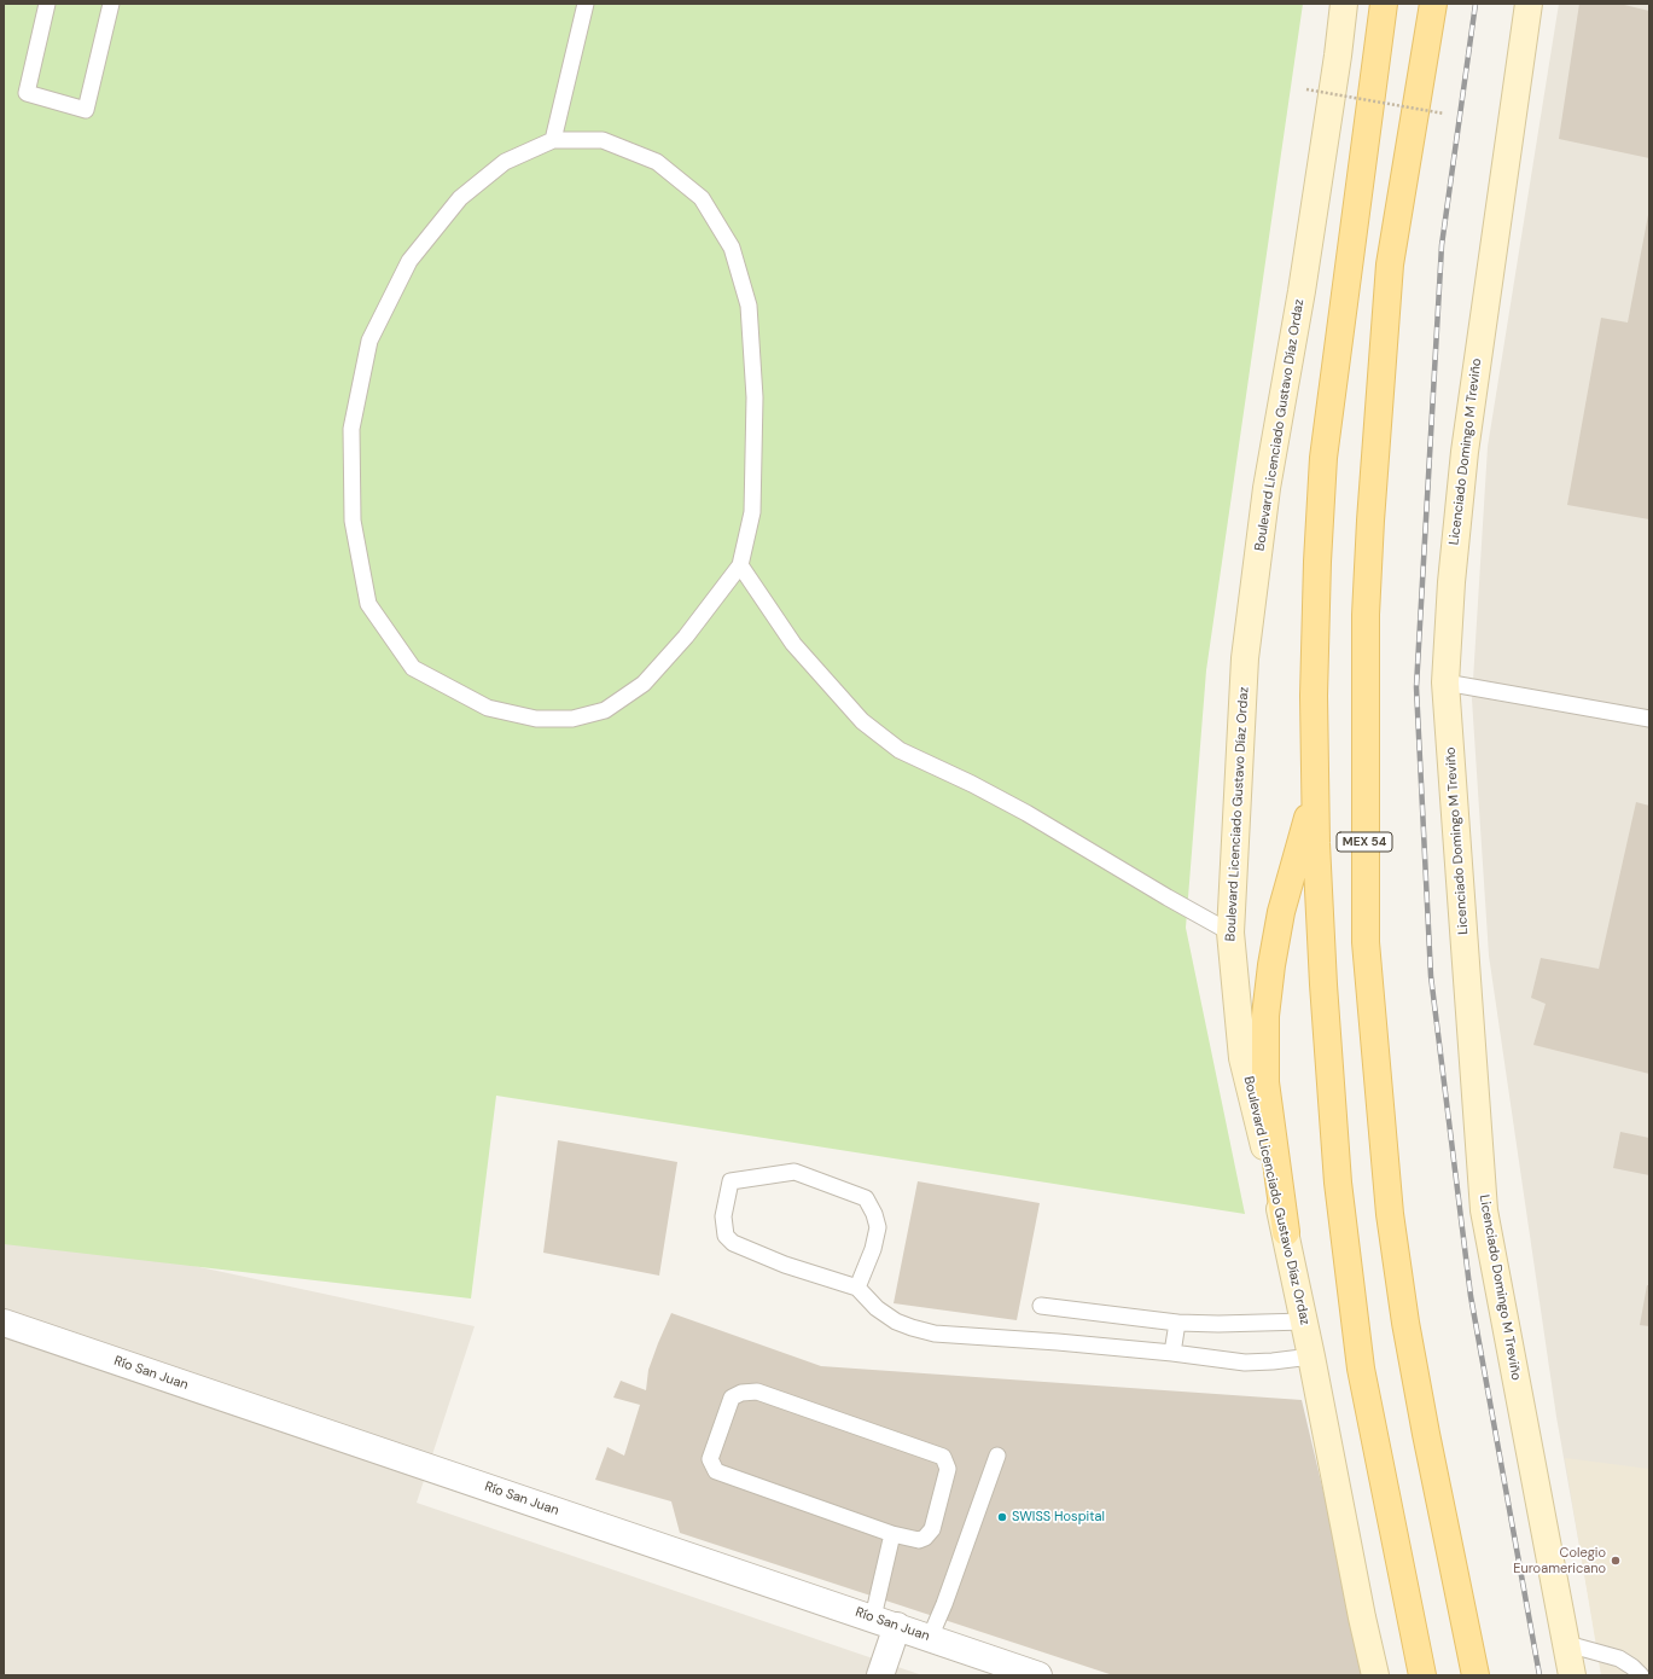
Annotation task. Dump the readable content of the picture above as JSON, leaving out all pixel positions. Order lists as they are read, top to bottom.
{
  "streets": {
    "main road": ["Boulevard Licenciado Gustavo Díaz Ordaz", "Licenciado Domingo M Treviño", "MEX 54"],
    "street": ["Río San Juan"]
  },
  "places": ["SWISS Hospital", "Colegio Euroamericano"]
}
